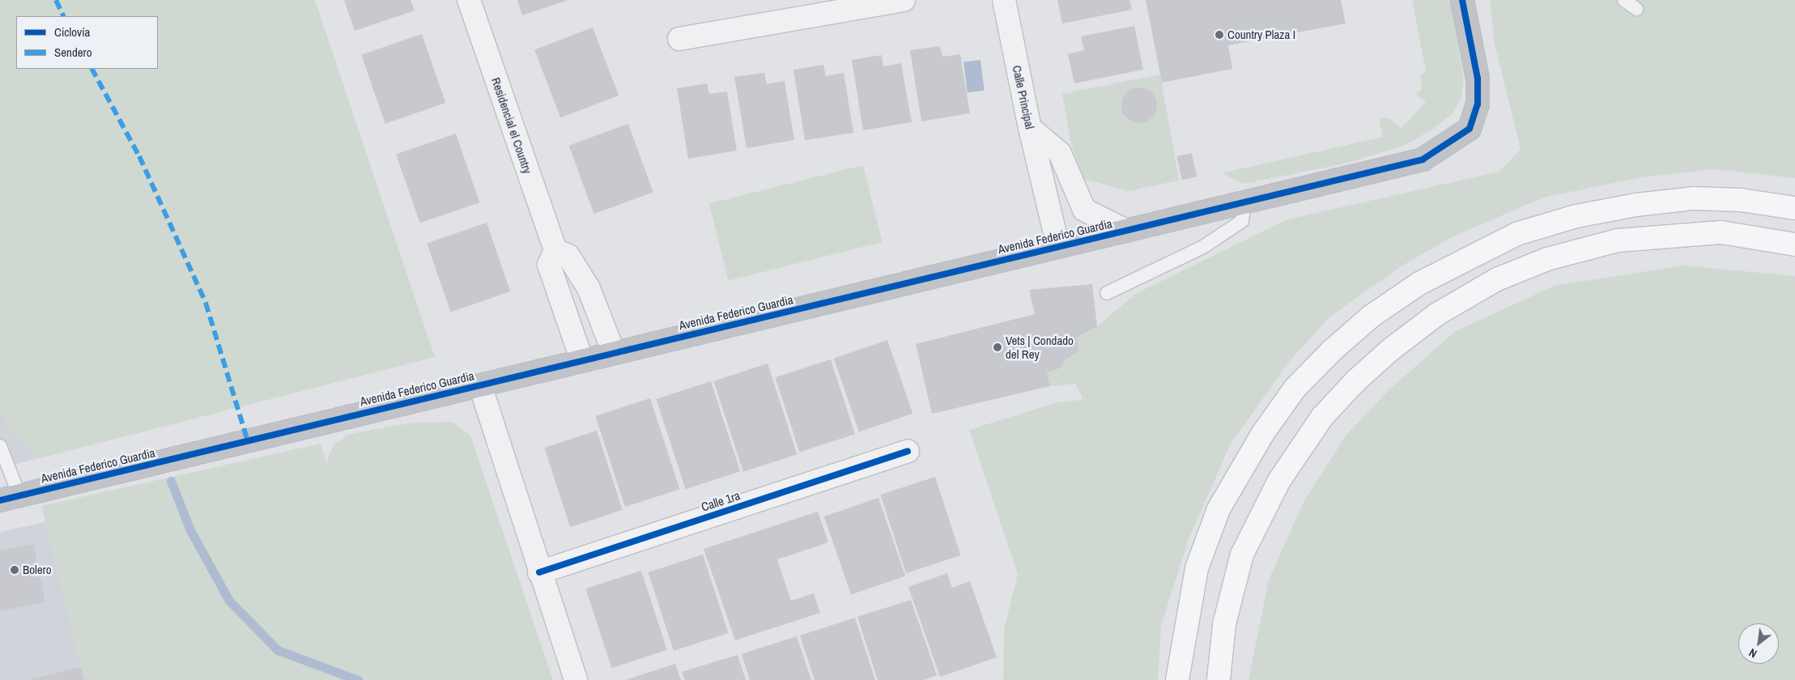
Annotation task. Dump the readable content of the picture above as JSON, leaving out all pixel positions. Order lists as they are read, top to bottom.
{
  "streets": {
    "street": [
      "Calle Principal",
      "Residencial el Country",
      "Avenida Federico Guardia",
      "Calle 1ra"
    ]
  },
  "crossings": [
    ["Calle Principal", "Avenida Federico Guardia"]
  ],
  "places": ["Country Plaza I", "Vets | Condado del Rey", "Bolero"],
  "legend": ["Ciclovía", "Sendero"],
  "north": "bottom left"
}
